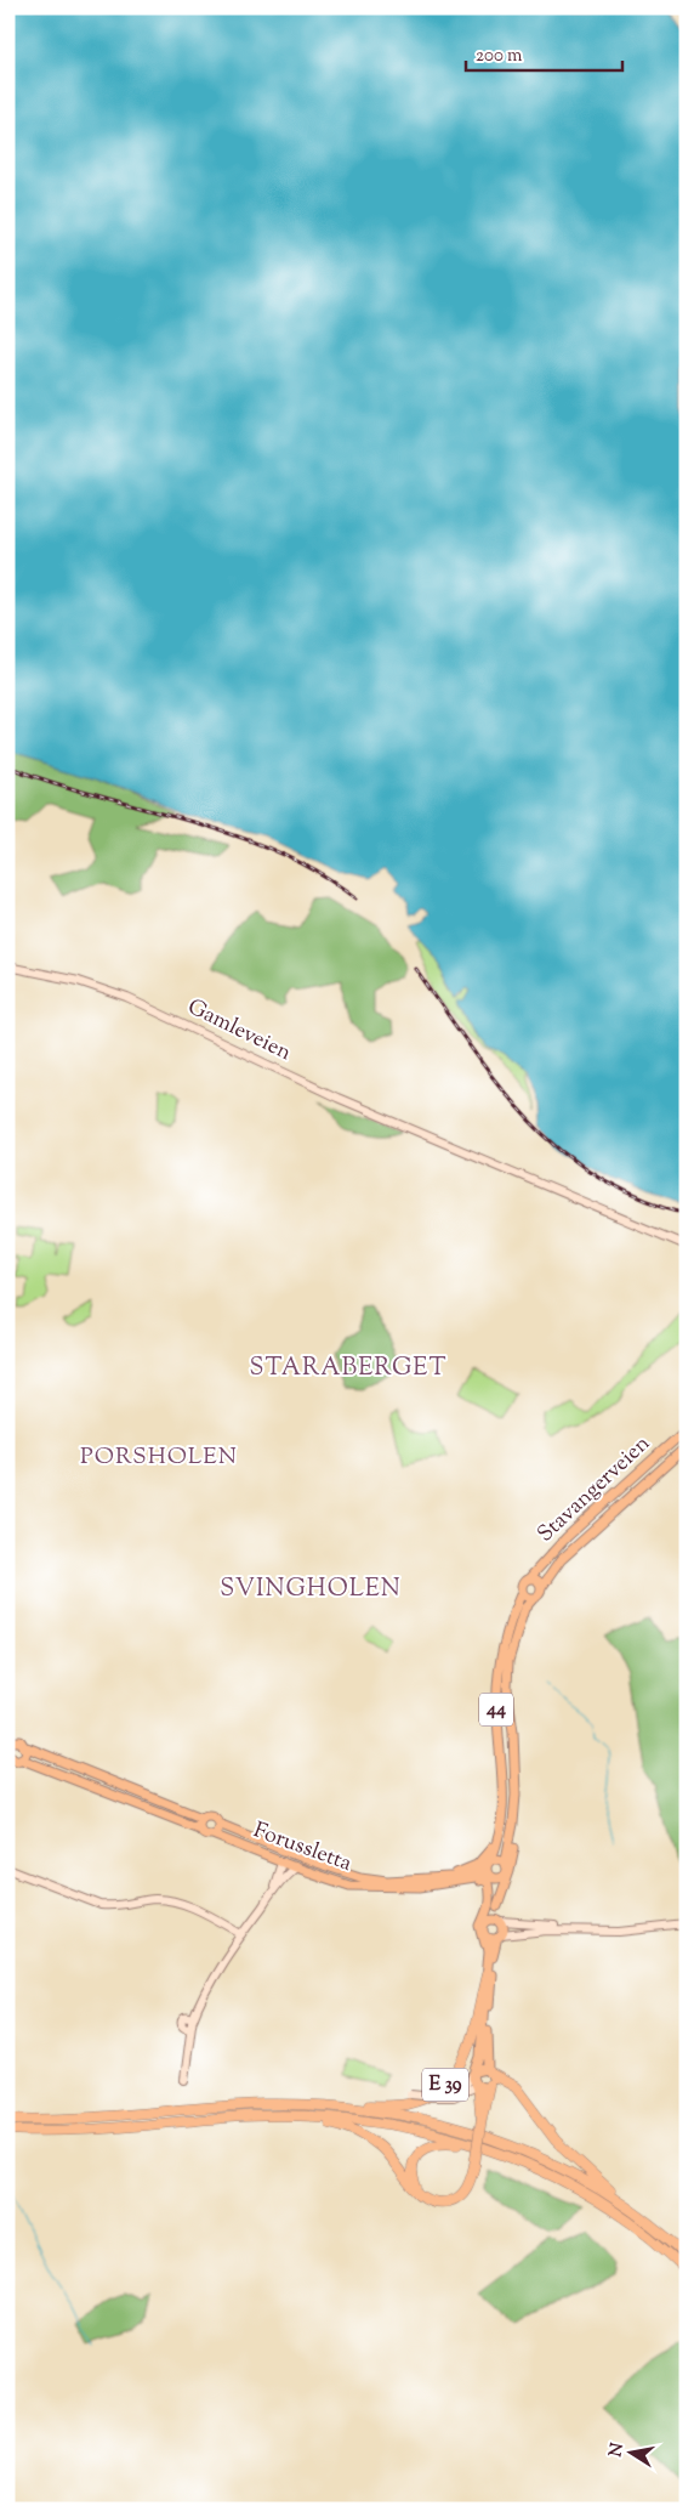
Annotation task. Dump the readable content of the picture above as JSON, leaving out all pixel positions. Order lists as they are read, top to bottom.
{
  "streets": {
    "highway": ["E 39"],
    "main road": [
      "Gamleveien",
      "Stavangerveien",
      "44",
      "Forussletta"
    ]
  },
  "crossings": [
    ["Stavangerveien", "44"],
    ["44", "Forussletta"]
  ],
  "districts": ["STARABERGET", "PORSHOLEN", "SVINGHOLEN"],
  "scale_bar": "200 m",
  "north": "left"
}
